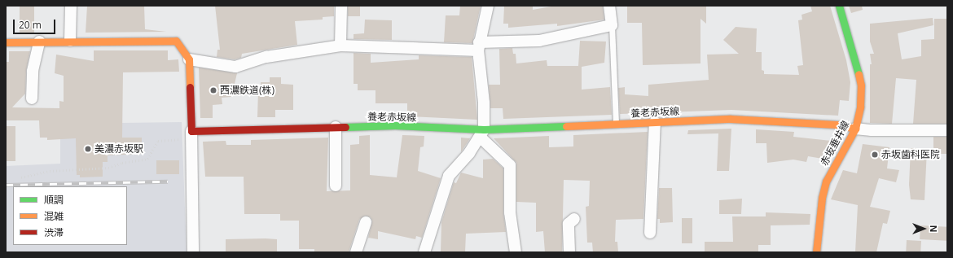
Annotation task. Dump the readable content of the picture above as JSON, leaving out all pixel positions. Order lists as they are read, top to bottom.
{
  "streets": {
    "main road": ["養老赤坂線", "赤坂垂井線"]
  },
  "crossings": [
    ["養老赤坂線", "赤坂垂井線"]
  ],
  "places": ["西濃鉄道(株)", "美濃赤坂駅", "赤坂歯科医院"],
  "legend": ["順調", "混雑", "渋滞"],
  "scale_bar": "20 m",
  "north": "right"
}
